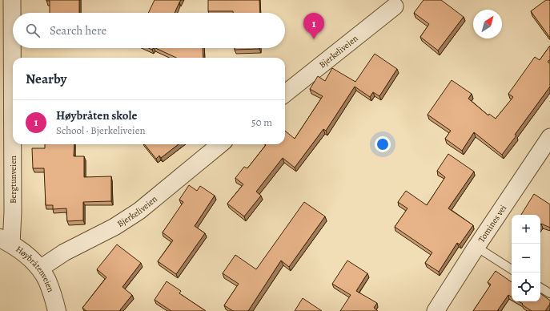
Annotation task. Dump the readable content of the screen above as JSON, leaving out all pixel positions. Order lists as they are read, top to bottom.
{
  "streets": {
    "street": [
      "Bjerkeliveien",
      "Bergtunveien",
      "Tomines vei",
      "Høybråtenveien"
    ]
  },
  "crossings": [
    ["Bjerkeliveien", "Høybråtenveien"],
    ["Bergtunveien", "Høybråtenveien"]
  ],
  "north": "top right",
  "page": {
    "pins": "1",
    "search": "Search here",
    "heading": "Nearby",
    "list": [
      {
        "mark": "1",
        "name": "Høybråten skole",
        "note": "School · Bjerkeliveien",
        "value": "50 m"
      }
    ],
    "map_buttons": ["+", "−"]
  }
}
